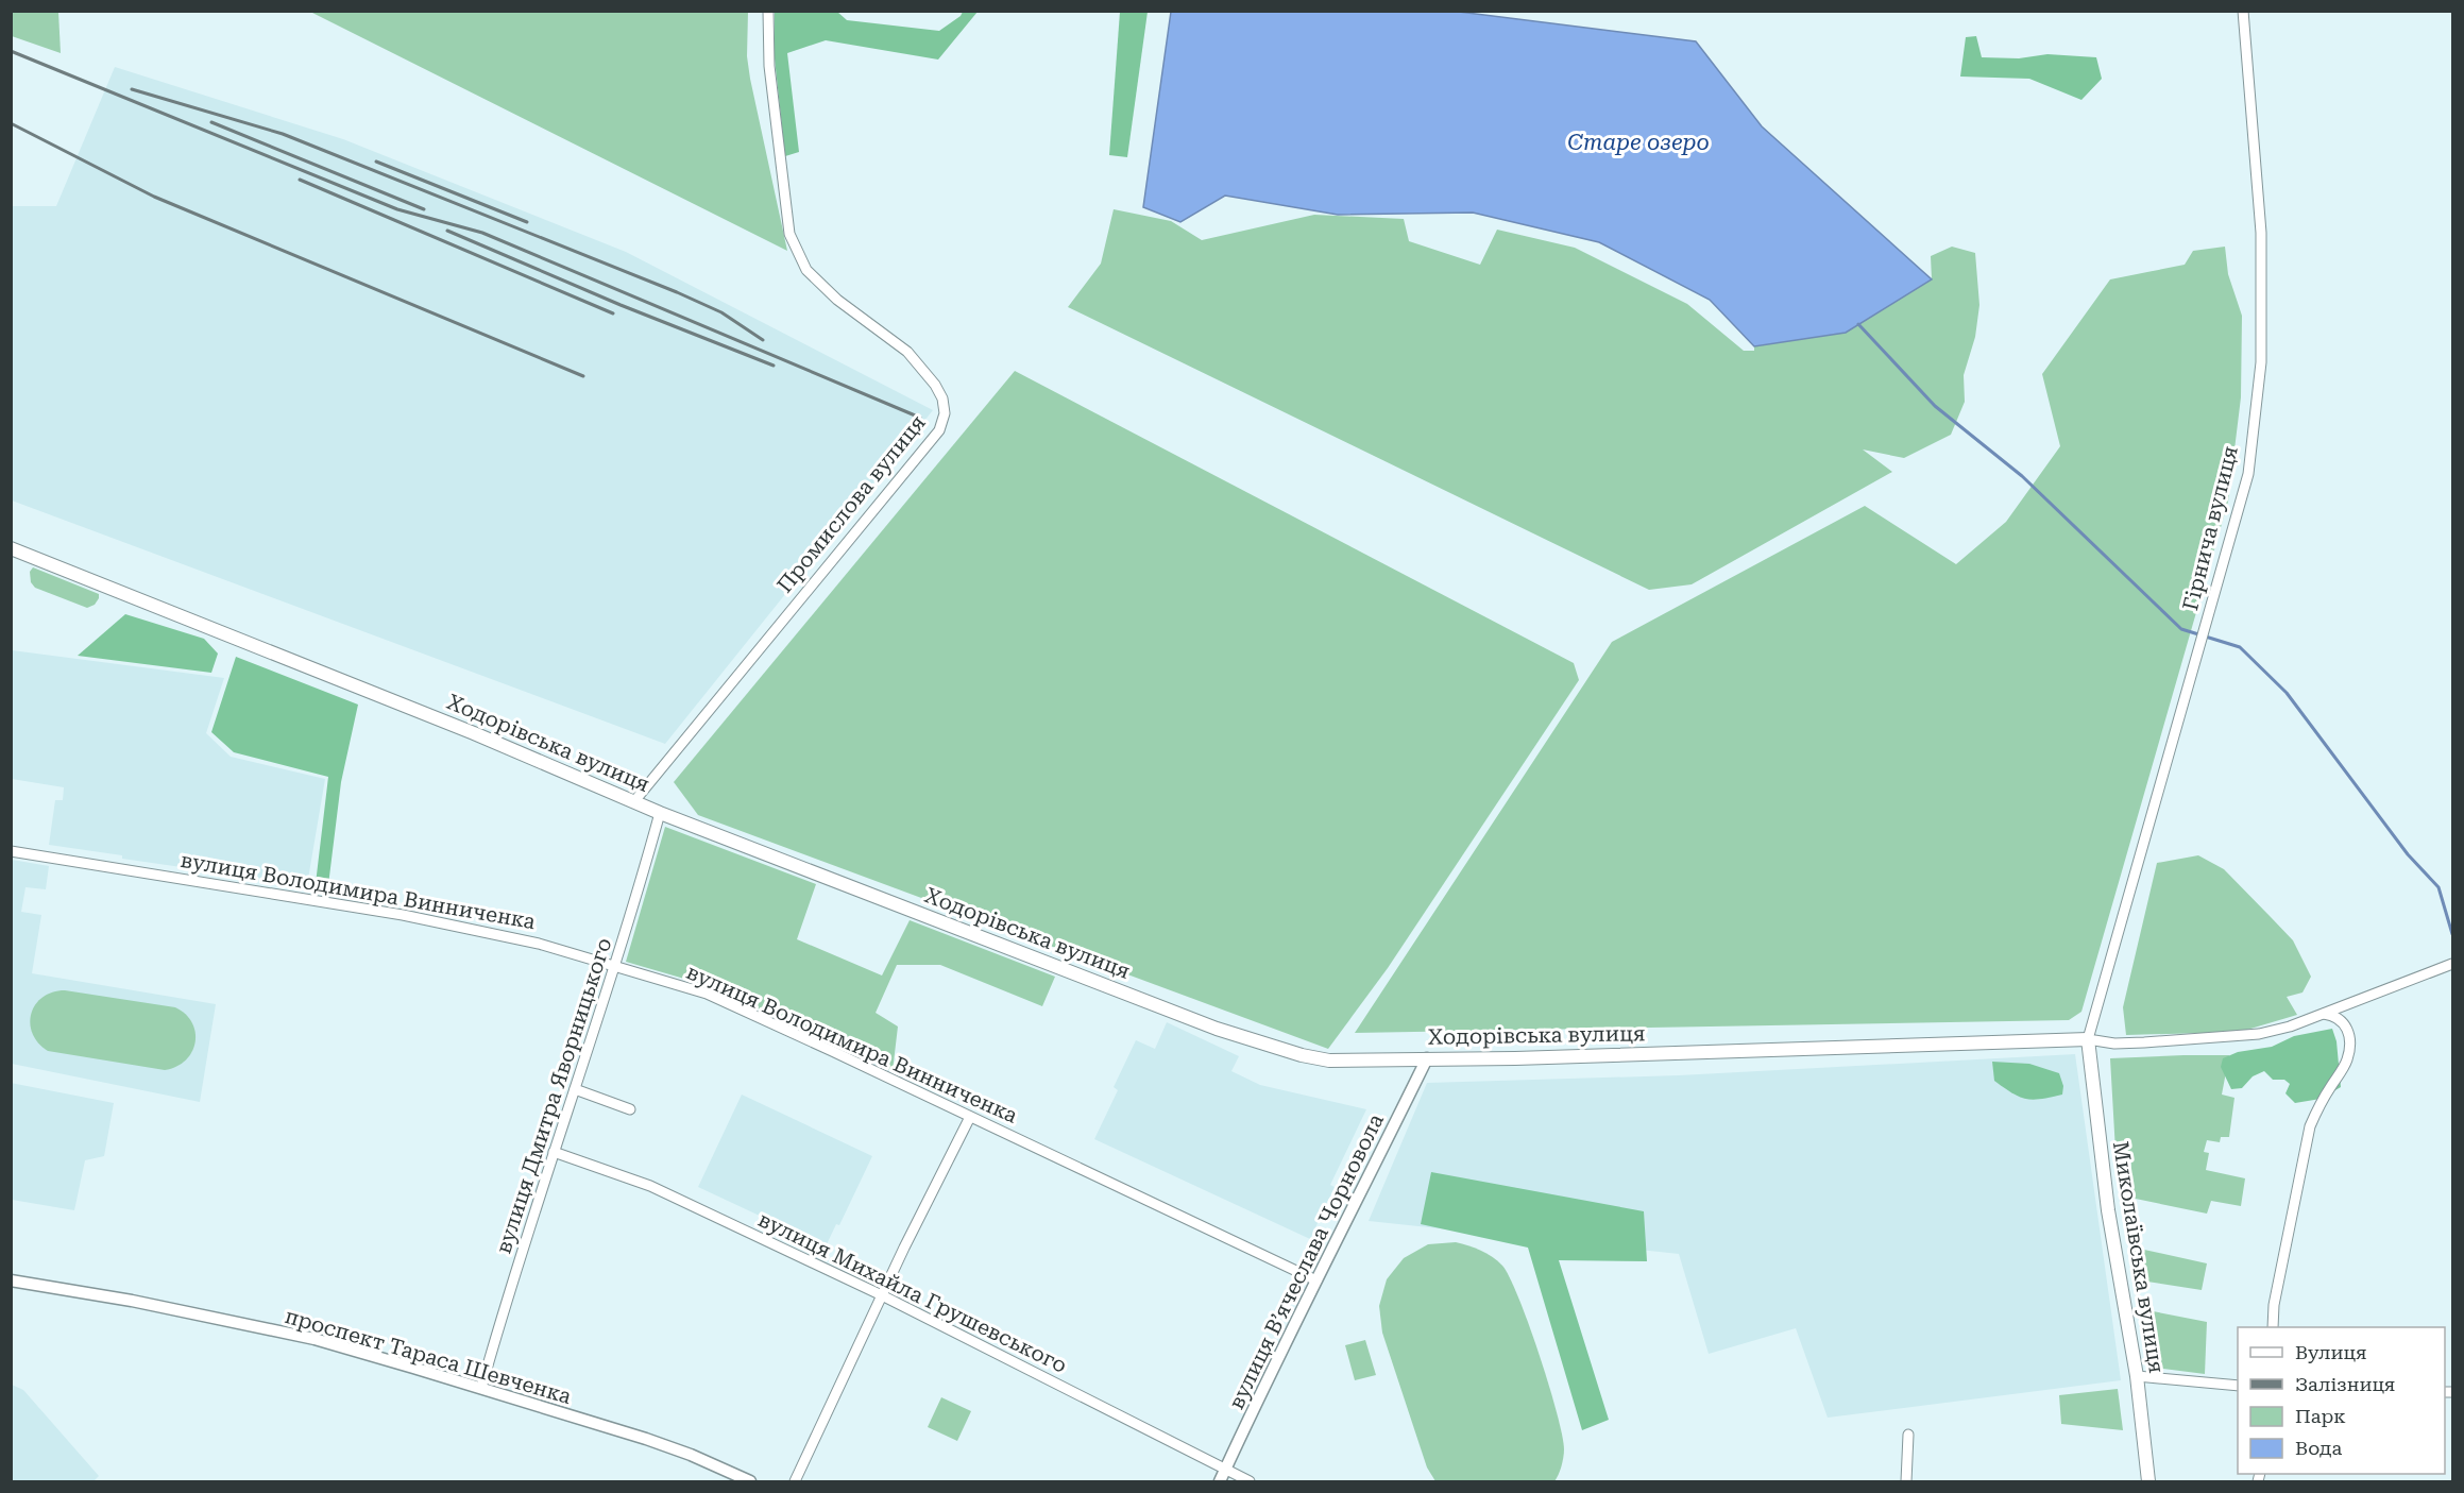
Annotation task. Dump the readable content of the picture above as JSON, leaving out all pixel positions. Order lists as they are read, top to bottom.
{
  "streets": {
    "main road": ["Ходорівська вулиця", "Миколаївська вулиця"],
    "street": [
      "Промислова вулиця",
      "Гірнича вулиця",
      "вулиця Володимира Винниченка",
      "вулиця Дмитра Яворницького",
      "вулиця Вʼячеслава Чорновола",
      "вулиця Михайла Грушевського",
      "проспект Тараса Шевченка"
    ]
  },
  "crossings": [
    ["Промислова вулиця", "Ходорівська вулиця"],
    ["Гірнича вулиця", "Ходорівська вулиця"],
    ["Гірнича вулиця", "Миколаївська вулиця"],
    ["Ходорівська вулиця", "вулиця Дмитра Яворницького"],
    ["Ходорівська вулиця", "Миколаївська вулиця"],
    ["Ходорівська вулиця", "вулиця Вʼячеслава Чорновола"],
    ["вулиця Володимира Винниченка", "вулиця Дмитра Яворницького"],
    ["вулиця Володимира Винниченка", "вулиця Вʼячеслава Чорновола"],
    ["вулиця Дмитра Яворницького", "вулиця Михайла Грушевського"],
    ["вулиця Дмитра Яворницького", "проспект Тараса Шевченка"],
    ["вулиця Вʼячеслава Чорновола", "вулиця Михайла Грушевського"]
  ],
  "water": ["Старе озеро"],
  "legend": [
    "Вулиця",
    "Залізниця",
    "Парк",
    "Вода"
  ]
}
